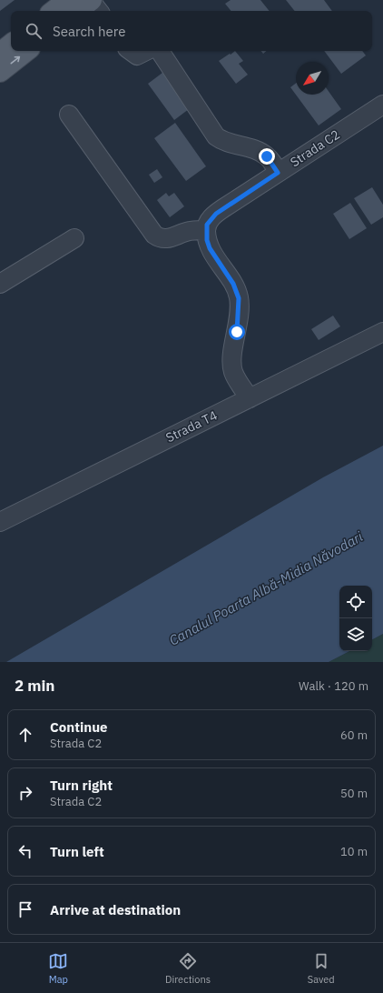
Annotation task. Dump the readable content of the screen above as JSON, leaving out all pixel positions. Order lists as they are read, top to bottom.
{
  "streets": {
    "street": ["Strada C2", "Strada T4"]
  },
  "water": ["Canalul Poarta Albă-Midia Năvodari"],
  "north": "bottom left",
  "page": {
    "search": "Search here",
    "heading": ["2 min", "Walk · 120 m"],
    "list": [
      ["Continue", "Strada C2", "60 m"],
      ["Turn right", "Strada C2", "50 m"],
      ["Turn left", "10 m"],
      "Arrive at destination"
    ],
    "nav": ["Map", "Directions", "Saved"]
  }
}
